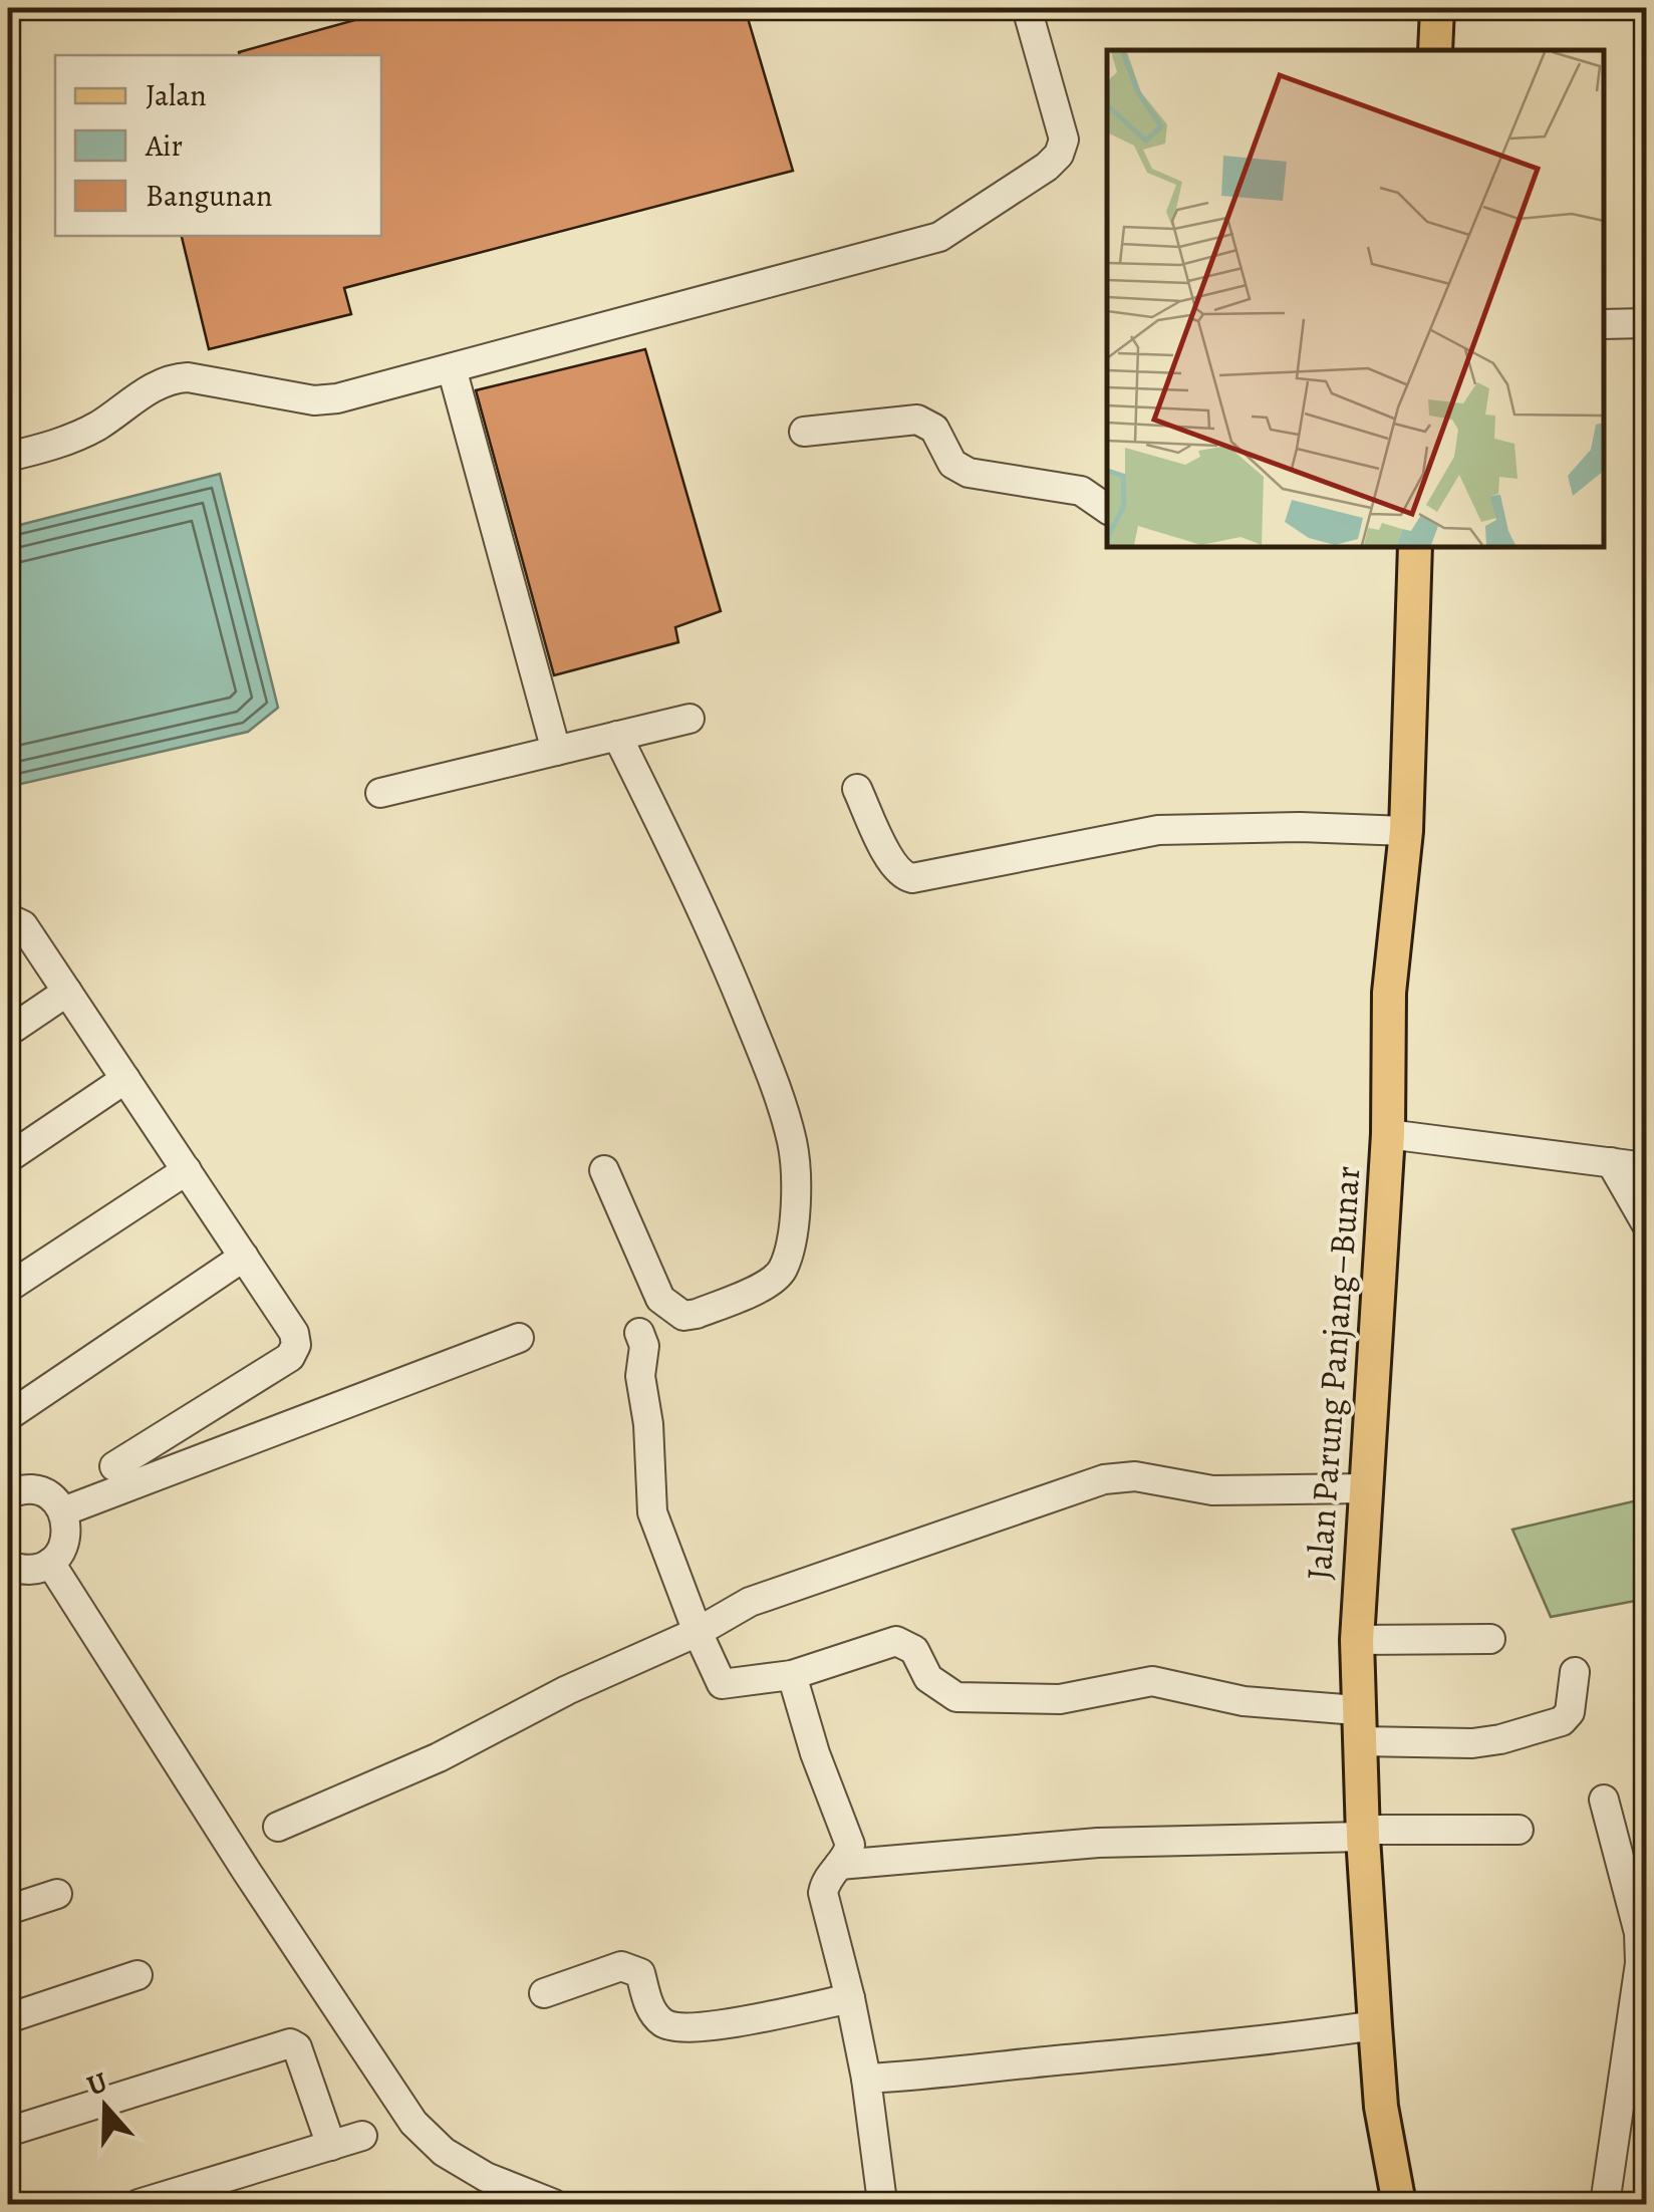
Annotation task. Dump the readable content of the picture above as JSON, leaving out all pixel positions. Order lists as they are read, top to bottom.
{
  "streets": {
    "main road": ["Jalan Parung Panjang–Bunar"]
  },
  "legend": ["Jalan", "Air", "Bangunan"],
  "north": "top"
}
